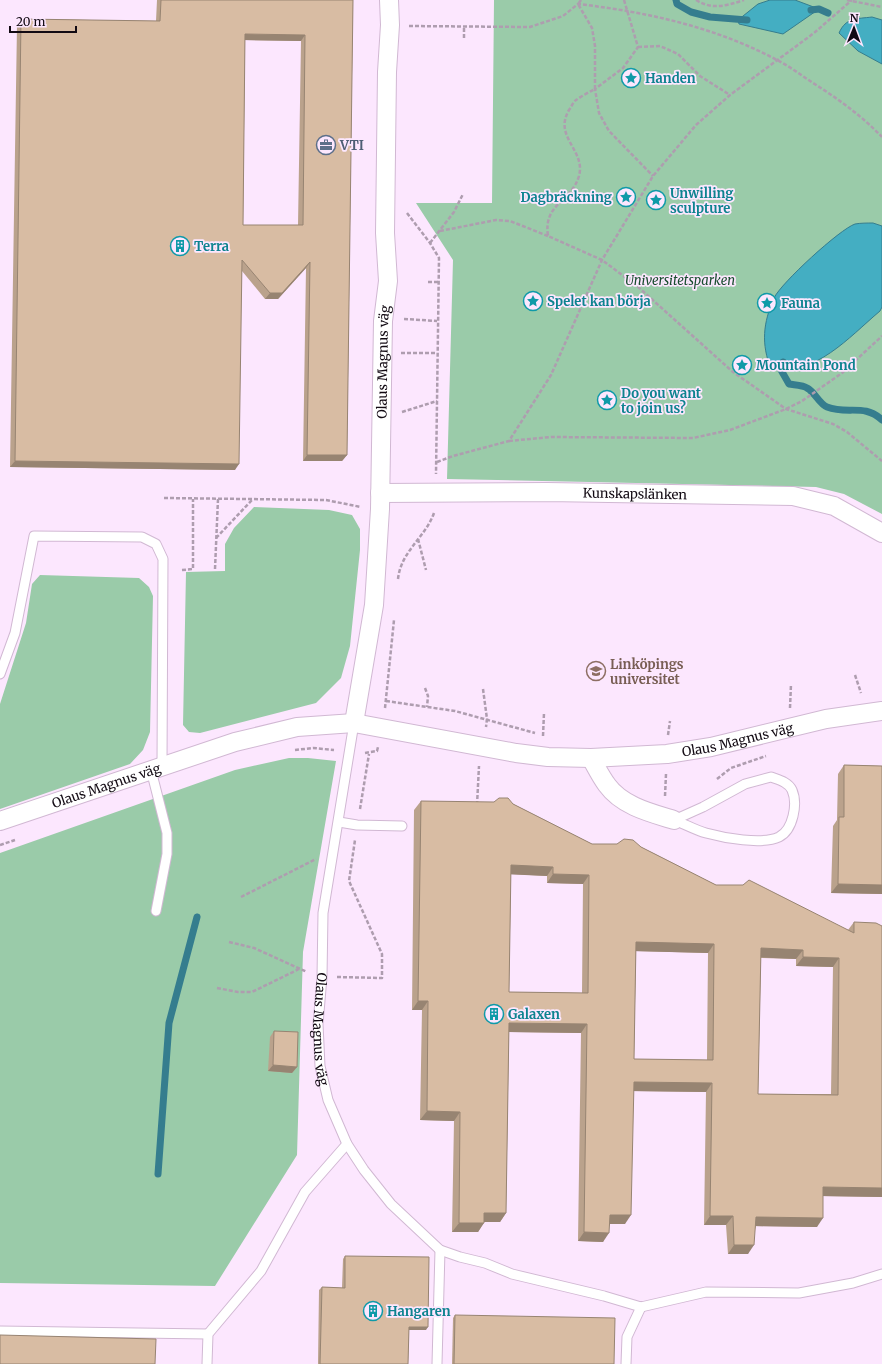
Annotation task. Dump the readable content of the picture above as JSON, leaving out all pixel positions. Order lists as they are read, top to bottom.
{
  "streets": {
    "street": ["Olaus Magnus väg", "Kunskapslänken"]
  },
  "crossings": [
    ["Olaus Magnus väg", "Kunskapslänken"]
  ],
  "parks": ["Universitetsparken"],
  "places": {
    "place": [
      "Handen",
      "Dagbräckning",
      "Unwilling sculpture",
      "Spelet kan börja",
      "Fauna",
      "Mountain Pond",
      "Do you want to join us?"
    ],
    "office": ["VTI"],
    "building": ["Terra", "Galaxen", "Hangaren"],
    "school or university": ["Linköpings universitet"]
  },
  "scale_bar": "20 m",
  "north": "top"
}
